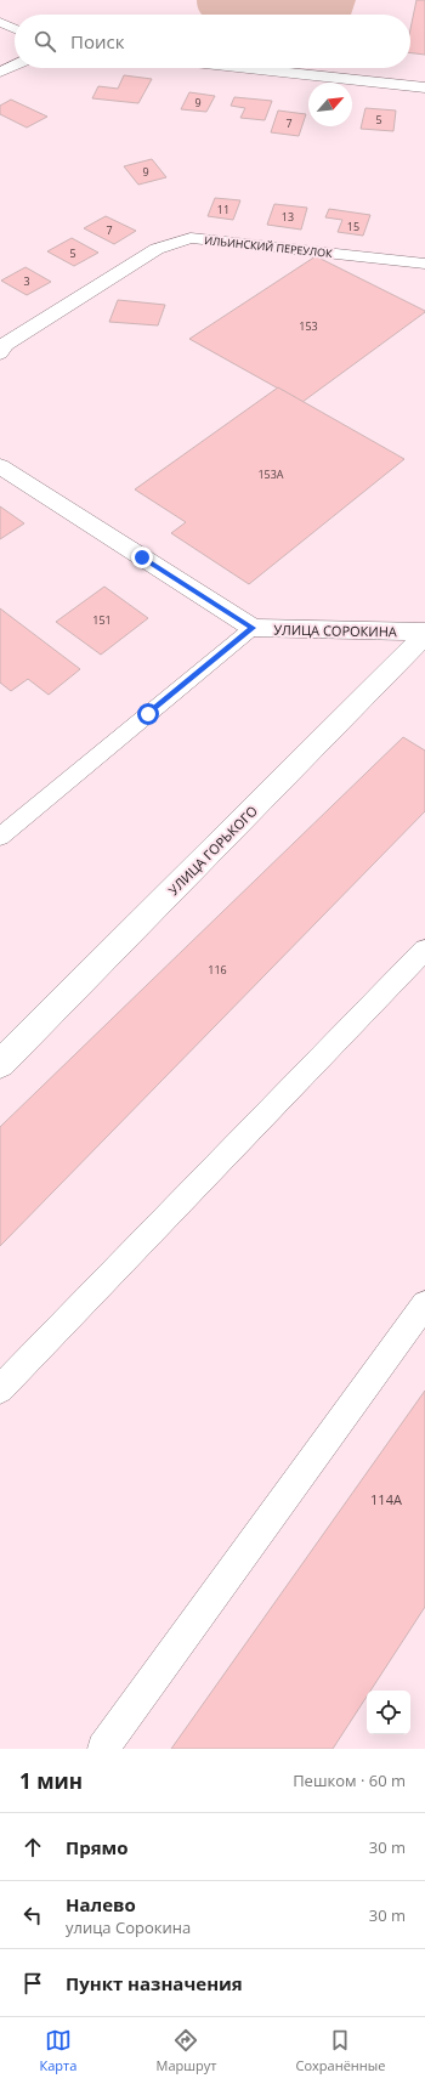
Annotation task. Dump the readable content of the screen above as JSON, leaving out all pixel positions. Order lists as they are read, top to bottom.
{
  "streets": {
    "street": ["ИЛЬИНСКИЙ ПЕРЕУЛОК", "УЛИЦА СОРОКИНА", "УЛИЦА ГОРЬКОГО"]
  },
  "crossings": [
    ["УЛИЦА СОРОКИНА", "УЛИЦА ГОРЬКОГО"]
  ],
  "house_numbers": [
    "9",
    "5",
    "7",
    "9",
    "11",
    "13",
    "15",
    "7",
    "5",
    "3",
    "153",
    "153А",
    "151",
    "116",
    "114А"
  ],
  "north": "top right",
  "page": {
    "search": "Поиск",
    "heading": ["1 мин", "Пешком · 60 m"],
    "list": [
      ["Прямо", "30 m"],
      ["Налево", "улица Сорокина", "30 m"],
      "Пункт назначения"
    ],
    "nav": ["Карта", "Маршрут", "Сохранённые"]
  }
}
